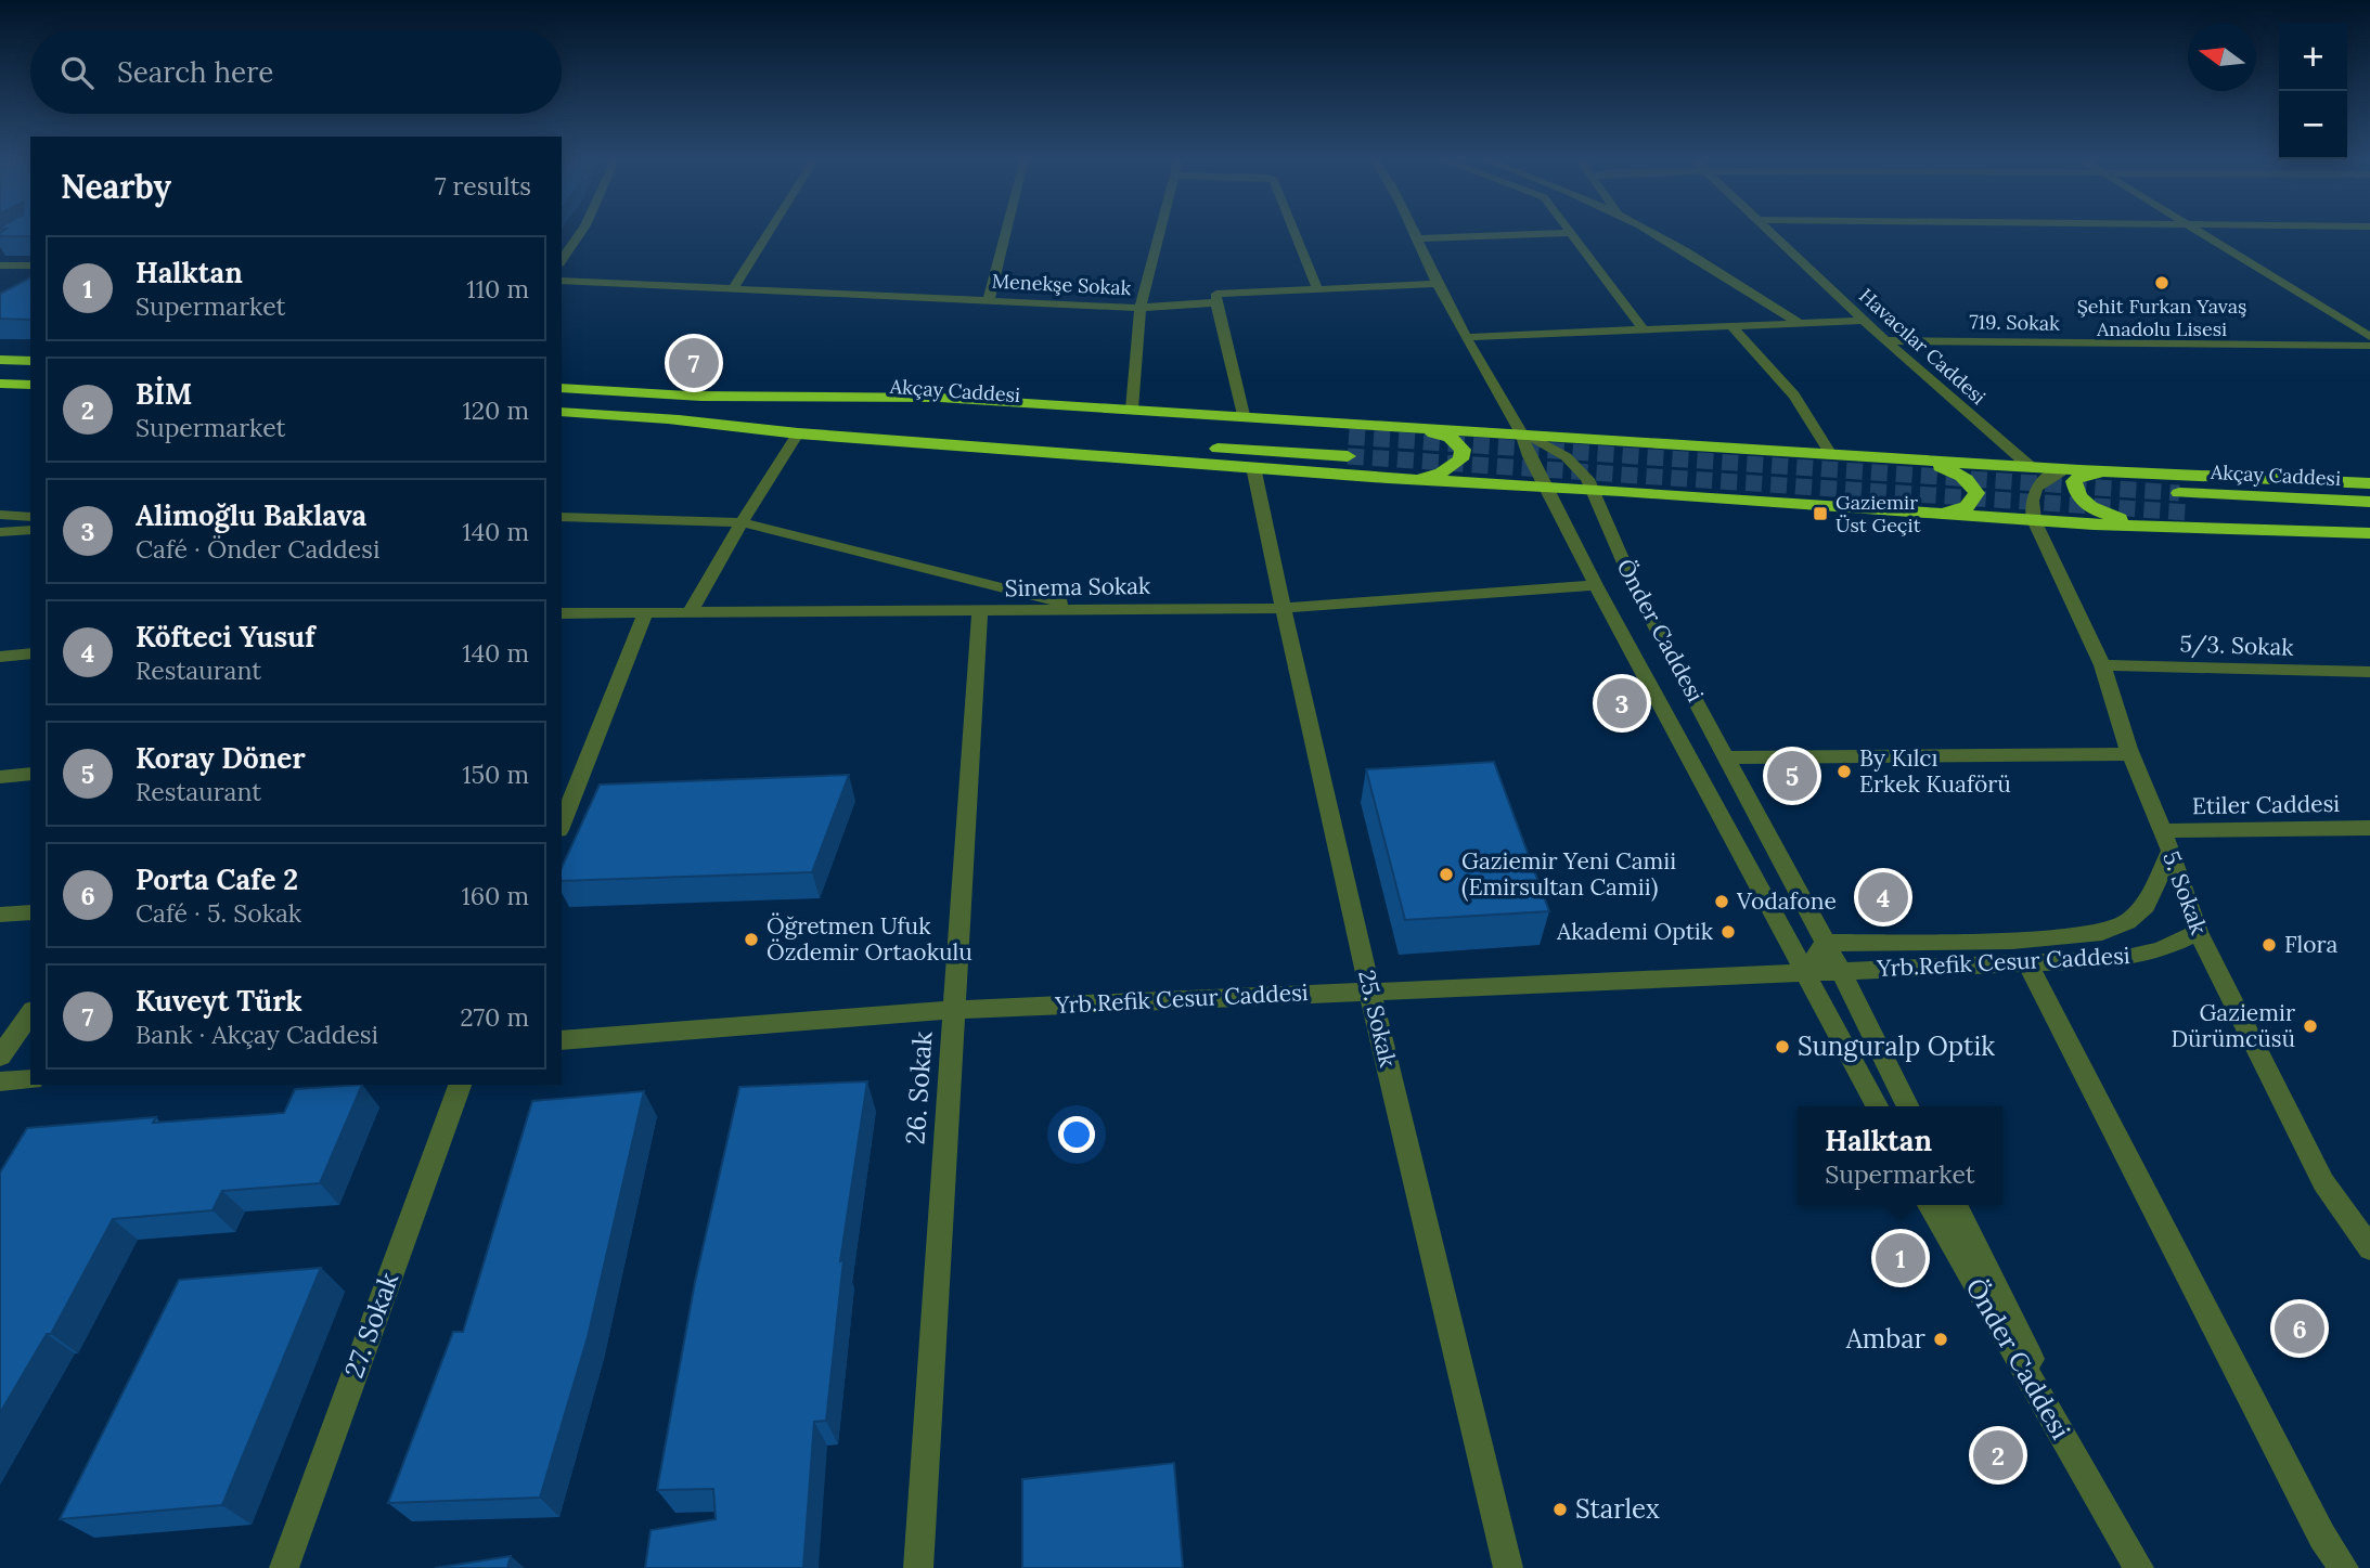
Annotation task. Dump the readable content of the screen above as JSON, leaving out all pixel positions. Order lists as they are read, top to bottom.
{
  "streets": {
    "highway": ["Akçay Caddesi"],
    "street": [
      "Menekşe Sokak",
      "719. Sokak",
      "Havacılar Caddesi",
      "Sinema Sokak",
      "Önder Caddesi",
      "5/3. Sokak",
      "Etiler Caddesi",
      "5. Sokak",
      "Yrb.Refik Cesur Caddesi",
      "25. Sokak",
      "26. Sokak",
      "27. Sokak"
    ]
  },
  "crossings": [
    ["719. Sokak", "Havacılar Caddesi"],
    ["Sinema Sokak", "Önder Caddesi"],
    ["Sinema Sokak", "25. Sokak"],
    ["Sinema Sokak", "26. Sokak"],
    ["Önder Caddesi", "Yrb.Refik Cesur Caddesi"],
    ["5/3. Sokak", "5. Sokak"],
    ["Etiler Caddesi", "5. Sokak"],
    ["Etiler Caddesi", "Yrb.Refik Cesur Caddesi"],
    ["5. Sokak", "Yrb.Refik Cesur Caddesi"],
    ["Yrb.Refik Cesur Caddesi", "25. Sokak"],
    ["Yrb.Refik Cesur Caddesi", "26. Sokak"]
  ],
  "places": {
    "other": [
      "Şehit Furkan Yavaş Anadolu Lisesi",
      "By Kılcı Erkek Kuaförü",
      "Gaziemir Yeni Camii (Emirsultan Camii)",
      "Vodafone",
      "Akademi Optik",
      "Öğretmen Ufuk Özdemir Ortaokulu",
      "Flora",
      "Gaziemir Dürümcüsü",
      "Sunguralp Optik",
      "Ambar",
      "Starlex"
    ],
    "transit": ["Gaziemir Üst Geçit"]
  },
  "north": "left",
  "page": {
    "map_buttons": ["+", "−"],
    "search": "Search here",
    "heading": ["Nearby", "7 results"],
    "list": [
      {
        "mark": "1",
        "name": "Halktan",
        "note": "Supermarket",
        "value": "110 m"
      },
      {
        "mark": "2",
        "name": "BİM",
        "note": "Supermarket",
        "value": "120 m"
      },
      {
        "mark": "3",
        "name": "Alimoğlu Baklava",
        "note": "Café · Önder Caddesi",
        "value": "140 m"
      },
      {
        "mark": "4",
        "name": "Köfteci Yusuf",
        "note": "Restaurant",
        "value": "140 m"
      },
      {
        "mark": "5",
        "name": "Koray Döner",
        "note": "Restaurant",
        "value": "150 m"
      },
      {
        "mark": "6",
        "name": "Porta Cafe 2",
        "note": "Café · 5. Sokak",
        "value": "160 m"
      },
      {
        "mark": "7",
        "name": "Kuveyt Türk",
        "note": "Bank · Akçay Caddesi",
        "value": "270 m"
      }
    ],
    "pins": [
      "7",
      "3",
      "5",
      "4",
      "1",
      "6",
      "2"
    ],
    "popup": ["Halktan", "Supermarket"]
  }
}
